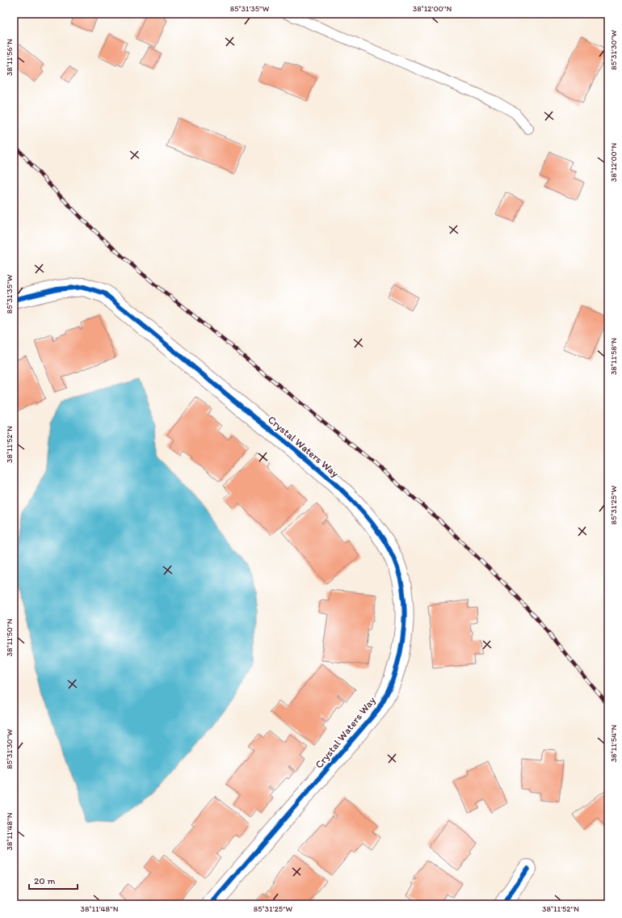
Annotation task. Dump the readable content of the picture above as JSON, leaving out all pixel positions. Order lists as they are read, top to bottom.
{
  "streets": {
    "street": ["Crystal Waters Way"]
  },
  "scale_bar": "20 m",
  "coordinates": [
    "85°31'35\"W",
    "38°12'00\"N",
    "85°31'30\"W",
    "38°11'56\"N",
    "38°11'58\"N",
    "38°11'52\"N",
    "85°31'25\"W",
    "38°11'50\"N",
    "38°11'54\"N",
    "38°11'48\"N"
  ]
}
